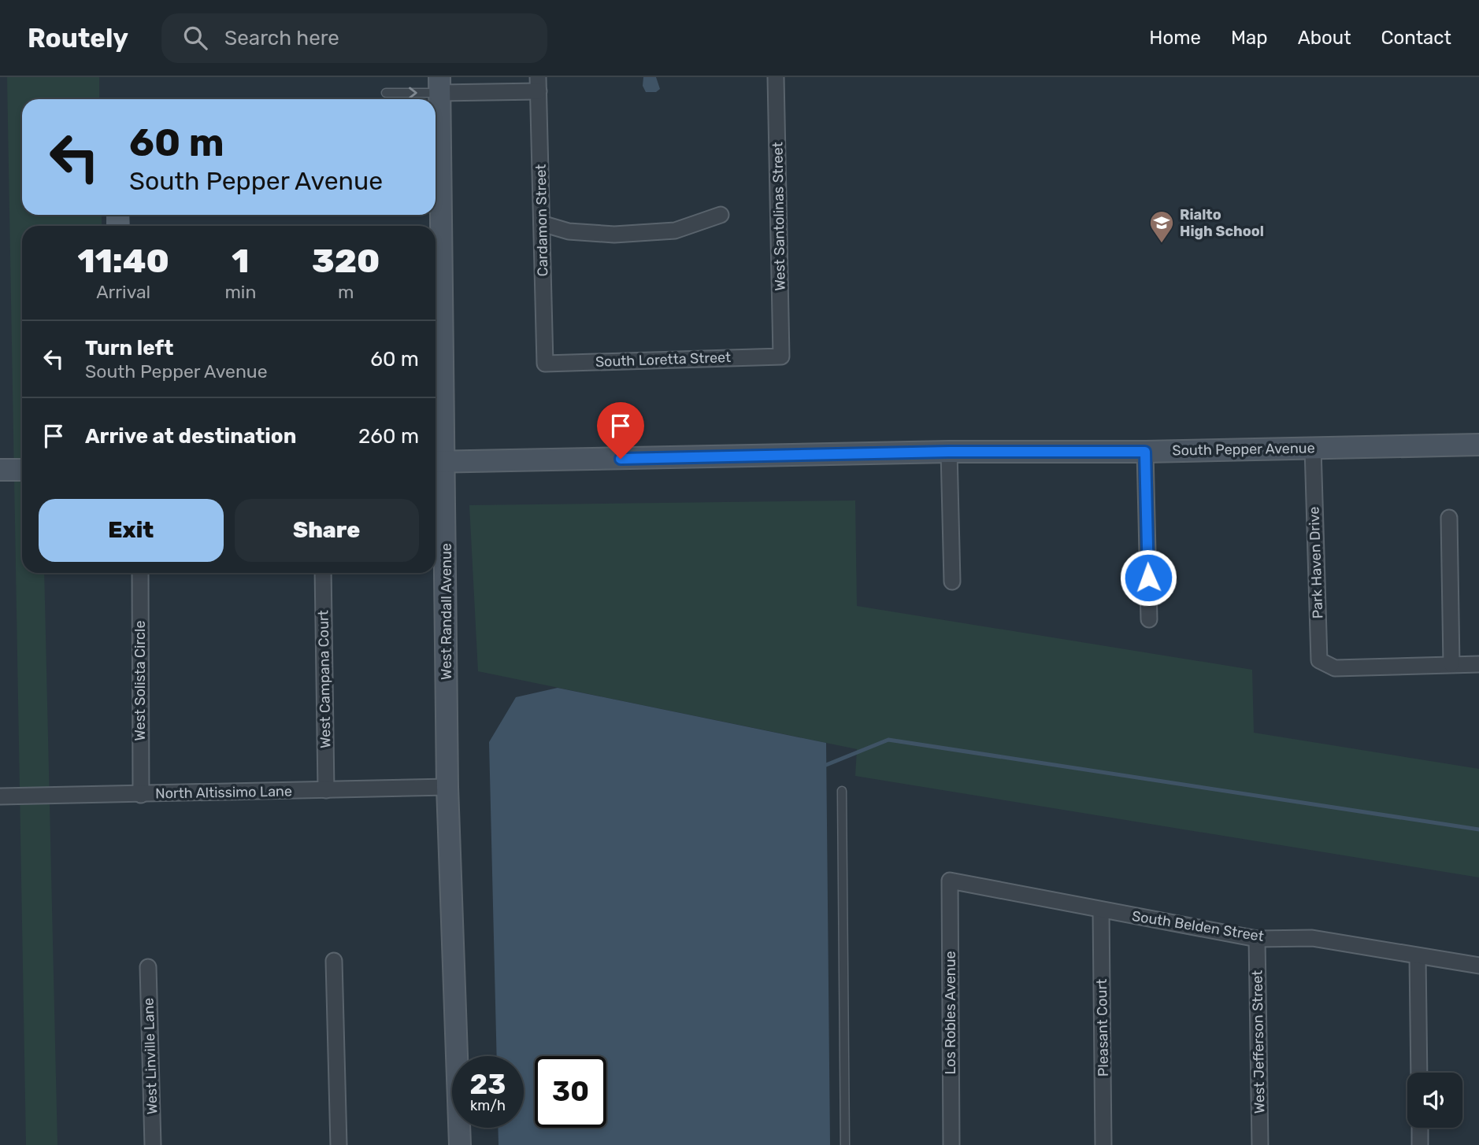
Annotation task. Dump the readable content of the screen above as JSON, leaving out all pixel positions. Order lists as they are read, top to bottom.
{
  "streets": {
    "main road": ["South Pepper Avenue", "West Randall Avenue"],
    "street": [
      "West Santolinas Street",
      "Cardamon Street",
      "South Loretta Street",
      "Park Haven Drive",
      "West Campana Court",
      "West Solista Circle",
      "North Altissimo Lane",
      "South Belden Street",
      "Los Robles Avenue",
      "Pleasant Court",
      "West Jefferson Street",
      "West Linville Lane"
    ]
  },
  "crossings": [
    ["West Santolinas Street", "South Loretta Street"],
    ["Cardamon Street", "South Loretta Street"],
    ["South Pepper Avenue", "Park Haven Drive"],
    ["South Pepper Avenue", "West Randall Avenue"],
    ["West Randall Avenue", "North Altissimo Lane"],
    ["West Campana Court", "North Altissimo Lane"],
    ["West Solista Circle", "North Altissimo Lane"],
    ["South Belden Street", "Los Robles Avenue"],
    ["South Belden Street", "Pleasant Court"],
    ["South Belden Street", "West Jefferson Street"]
  ],
  "places": {
    "school or university": ["Rialto High School"]
  },
  "page": {
    "header": "Routely",
    "search": "Search here",
    "nav": [
      "Home",
      "Map",
      "About",
      "Contact"
    ],
    "turn": ["60 m", "South Pepper Avenue"],
    "eta": [
      "11:40",
      "Arrival",
      "1",
      "min",
      "320",
      "m"
    ],
    "list": [
      {
        "name": "Turn left",
        "note": "South Pepper Avenue",
        "value": "60 m"
      },
      {
        "name": "Arrive at destination",
        "value": "260 m"
      }
    ],
    "buttons": ["Exit", "Share"],
    "speed": "23 km/h",
    "limit": "30"
  }
}
